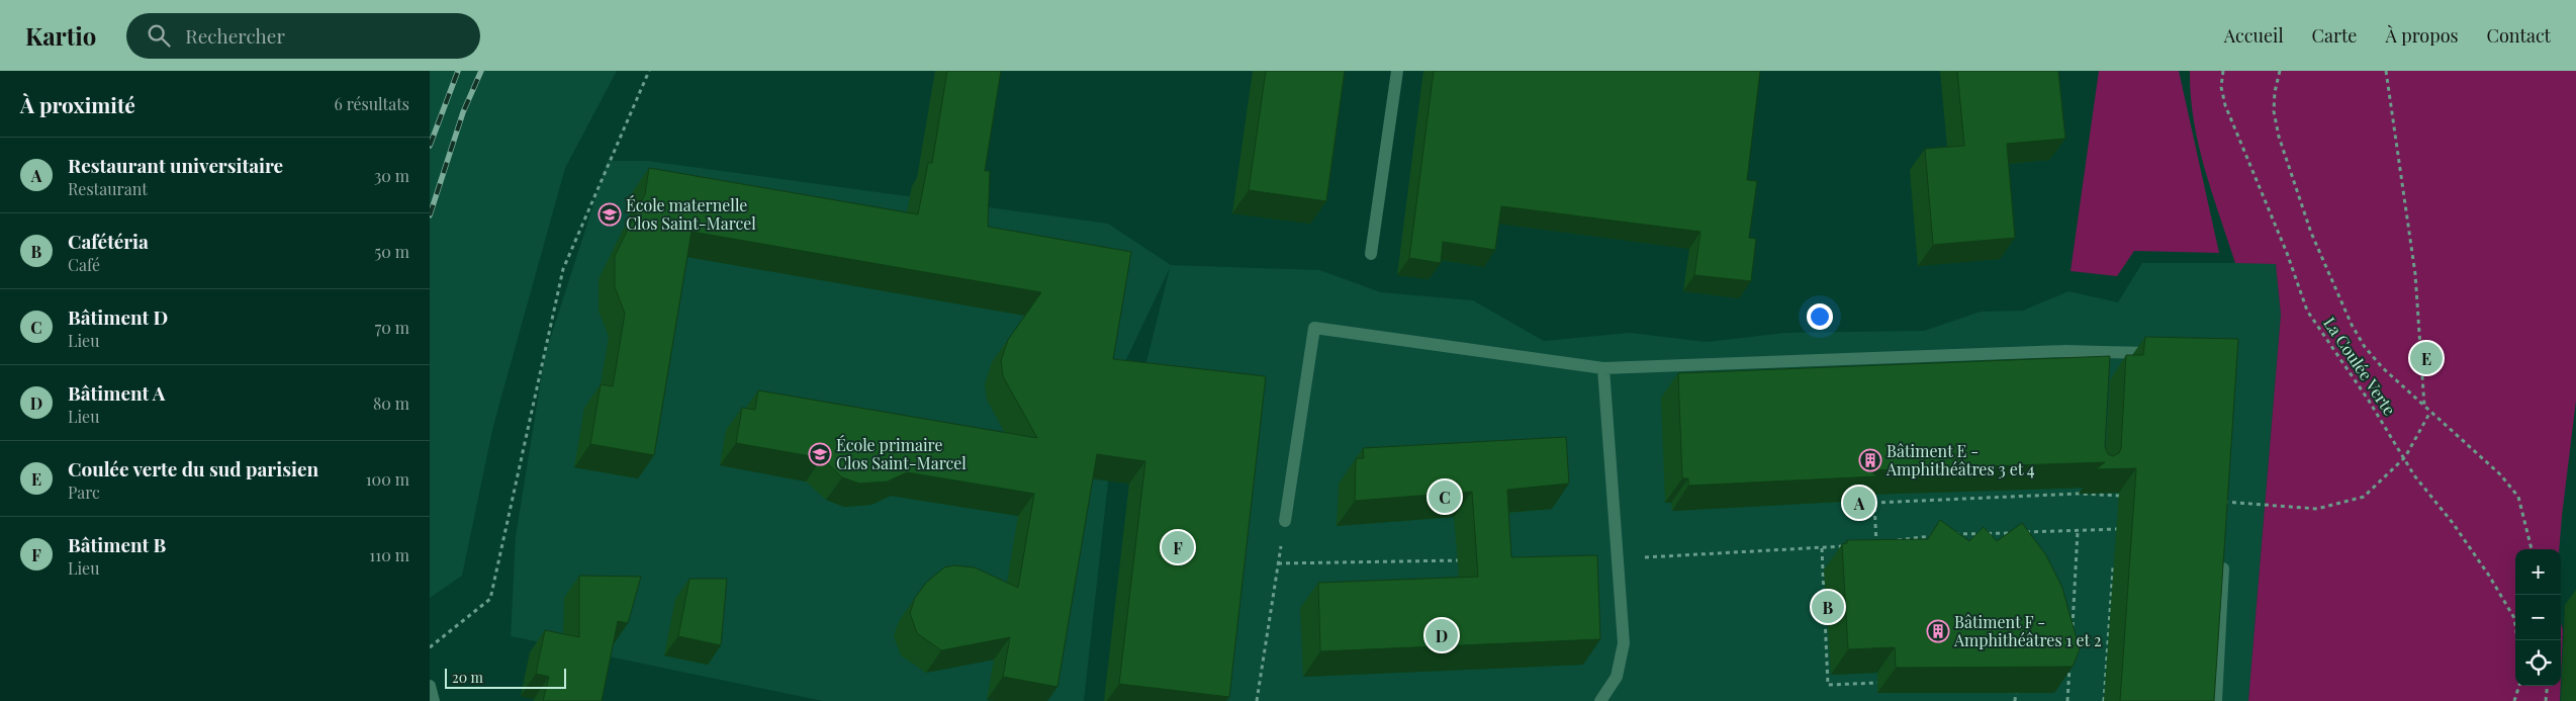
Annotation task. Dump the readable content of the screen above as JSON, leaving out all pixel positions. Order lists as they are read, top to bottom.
{
  "streets": {
    "path": ["La Coulée Verte"]
  },
  "places": {
    "school or university": ["École maternelle Clos Saint-Marcel", "École primaire Clos Saint-Marcel"],
    "building": ["Bâtiment E - Amphithéâtres 3 et 4", "Bâtiment F - Amphithéâtres 1 et 2"]
  },
  "scale_bar": "20 m",
  "page": {
    "header": "Kartio",
    "search": "Rechercher",
    "nav": [
      "Accueil",
      "Carte",
      "À propos",
      "Contact"
    ],
    "heading": ["À proximité", "6 résultats"],
    "list": [
      {
        "mark": "A",
        "name": "Restaurant universitaire",
        "note": "Restaurant",
        "value": "30 m"
      },
      {
        "mark": "B",
        "name": "Cafétéria",
        "note": "Café",
        "value": "50 m"
      },
      {
        "mark": "C",
        "name": "Bâtiment D",
        "note": "Lieu",
        "value": "70 m"
      },
      {
        "mark": "D",
        "name": "Bâtiment A",
        "note": "Lieu",
        "value": "80 m"
      },
      {
        "mark": "E",
        "name": "Coulée verte du sud parisien",
        "note": "Parc",
        "value": "100 m"
      },
      {
        "mark": "F",
        "name": "Bâtiment B",
        "note": "Lieu",
        "value": "110 m"
      }
    ],
    "pins": [
      "E",
      "C",
      "A",
      "F",
      "B",
      "D"
    ],
    "map_buttons": ["+", "−"],
    "scale": "20 m"
  }
}
